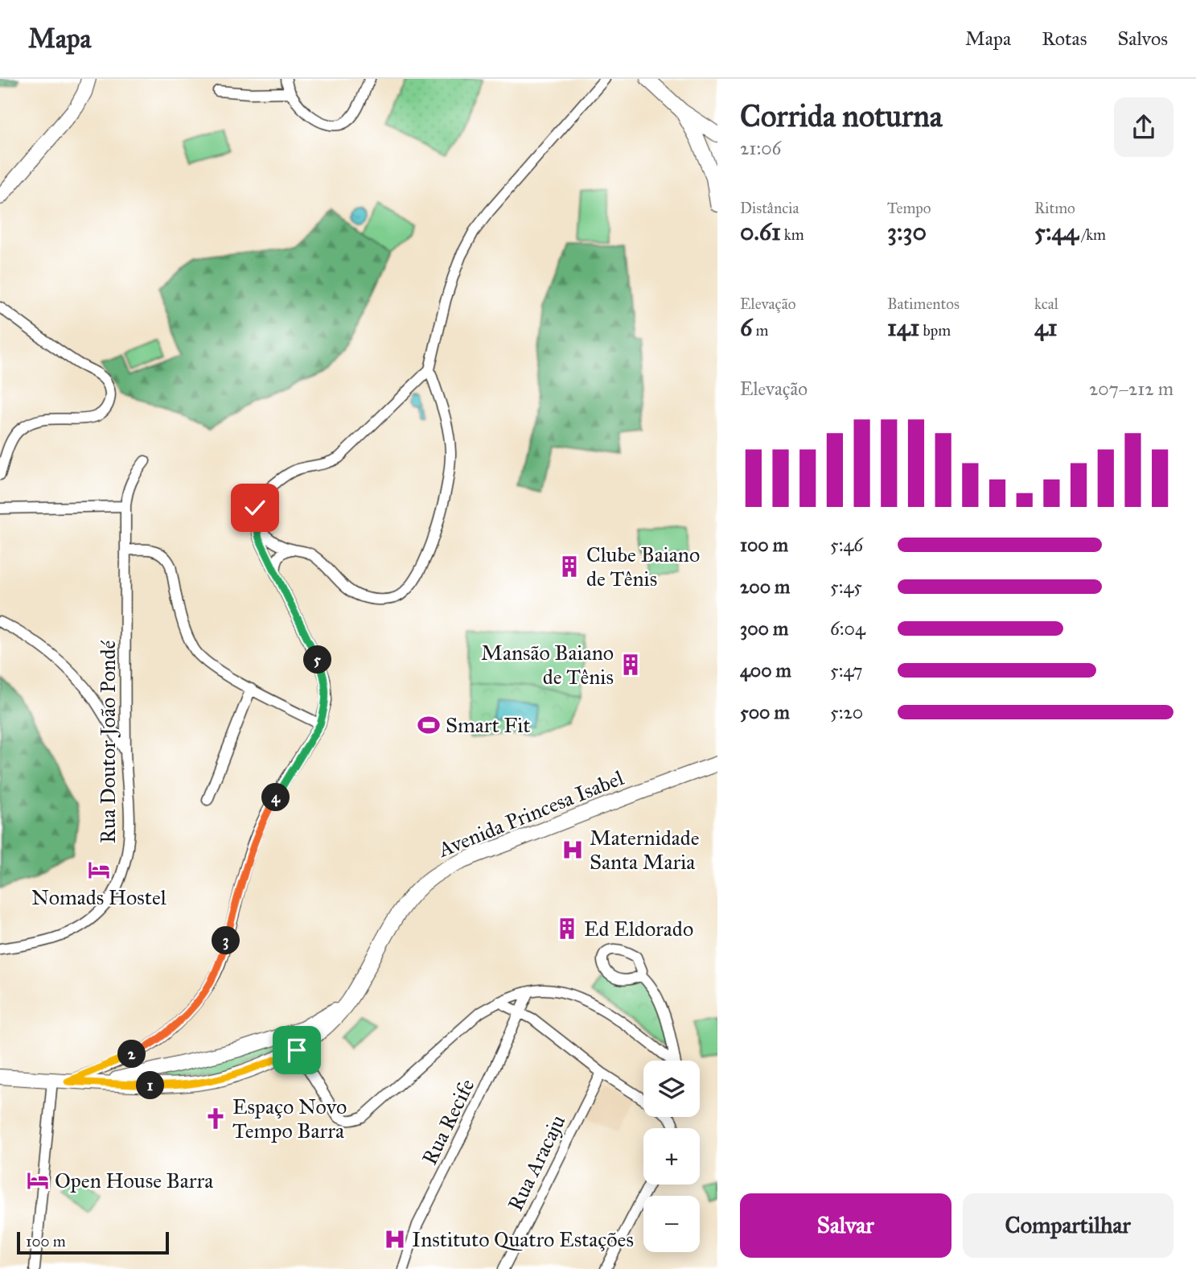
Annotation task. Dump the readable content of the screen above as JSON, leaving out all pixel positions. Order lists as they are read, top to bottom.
{
  "streets": {
    "main road": ["Avenida Princesa Isabel"],
    "street": ["Rua Doutor João Pondé", "Rua Recife", "Rua Aracaju"]
  },
  "places": {
    "building": ["Clube Baiano de Tênis", "Mansão Baiano de Tênis", "Ed Eldorado"],
    "sports": ["Smart Fit"],
    "hospital": ["Maternidade Santa Maria", "Instituto Quatro Estações"],
    "hotel": ["Nomads Hostel", "Open House Barra"],
    "church": ["Espaço Novo Tempo Barra"]
  },
  "scale_bar": "100 m",
  "page": {
    "header": "Mapa",
    "nav": ["Mapa", "Rotas", "Salvos"],
    "heading": ["Corrida noturna", "21:06"],
    "stats": [
      ["Distância", "0.61 km"],
      ["Tempo", "3:30"],
      ["Ritmo", "5:44 /km"],
      ["Elevação", "6 m"],
      ["Batimentos", "141 bpm"],
      ["kcal", "41"]
    ],
    "chart": ["Elevação", "207–212 m"],
    "list": [
      {
        "name": "100 m",
        "note": "5:46"
      },
      {
        "name": "200 m",
        "note": "5:45"
      },
      {
        "name": "300 m",
        "note": "6:04"
      },
      {
        "name": "400 m",
        "note": "5:47"
      },
      {
        "name": "500 m",
        "note": "5:20"
      }
    ],
    "pins": [
      "5",
      "4",
      "3",
      "2",
      "1"
    ],
    "map_buttons": ["+", "−"],
    "buttons": ["Salvar", "Compartilhar"],
    "scale": "100 m"
  }
}
